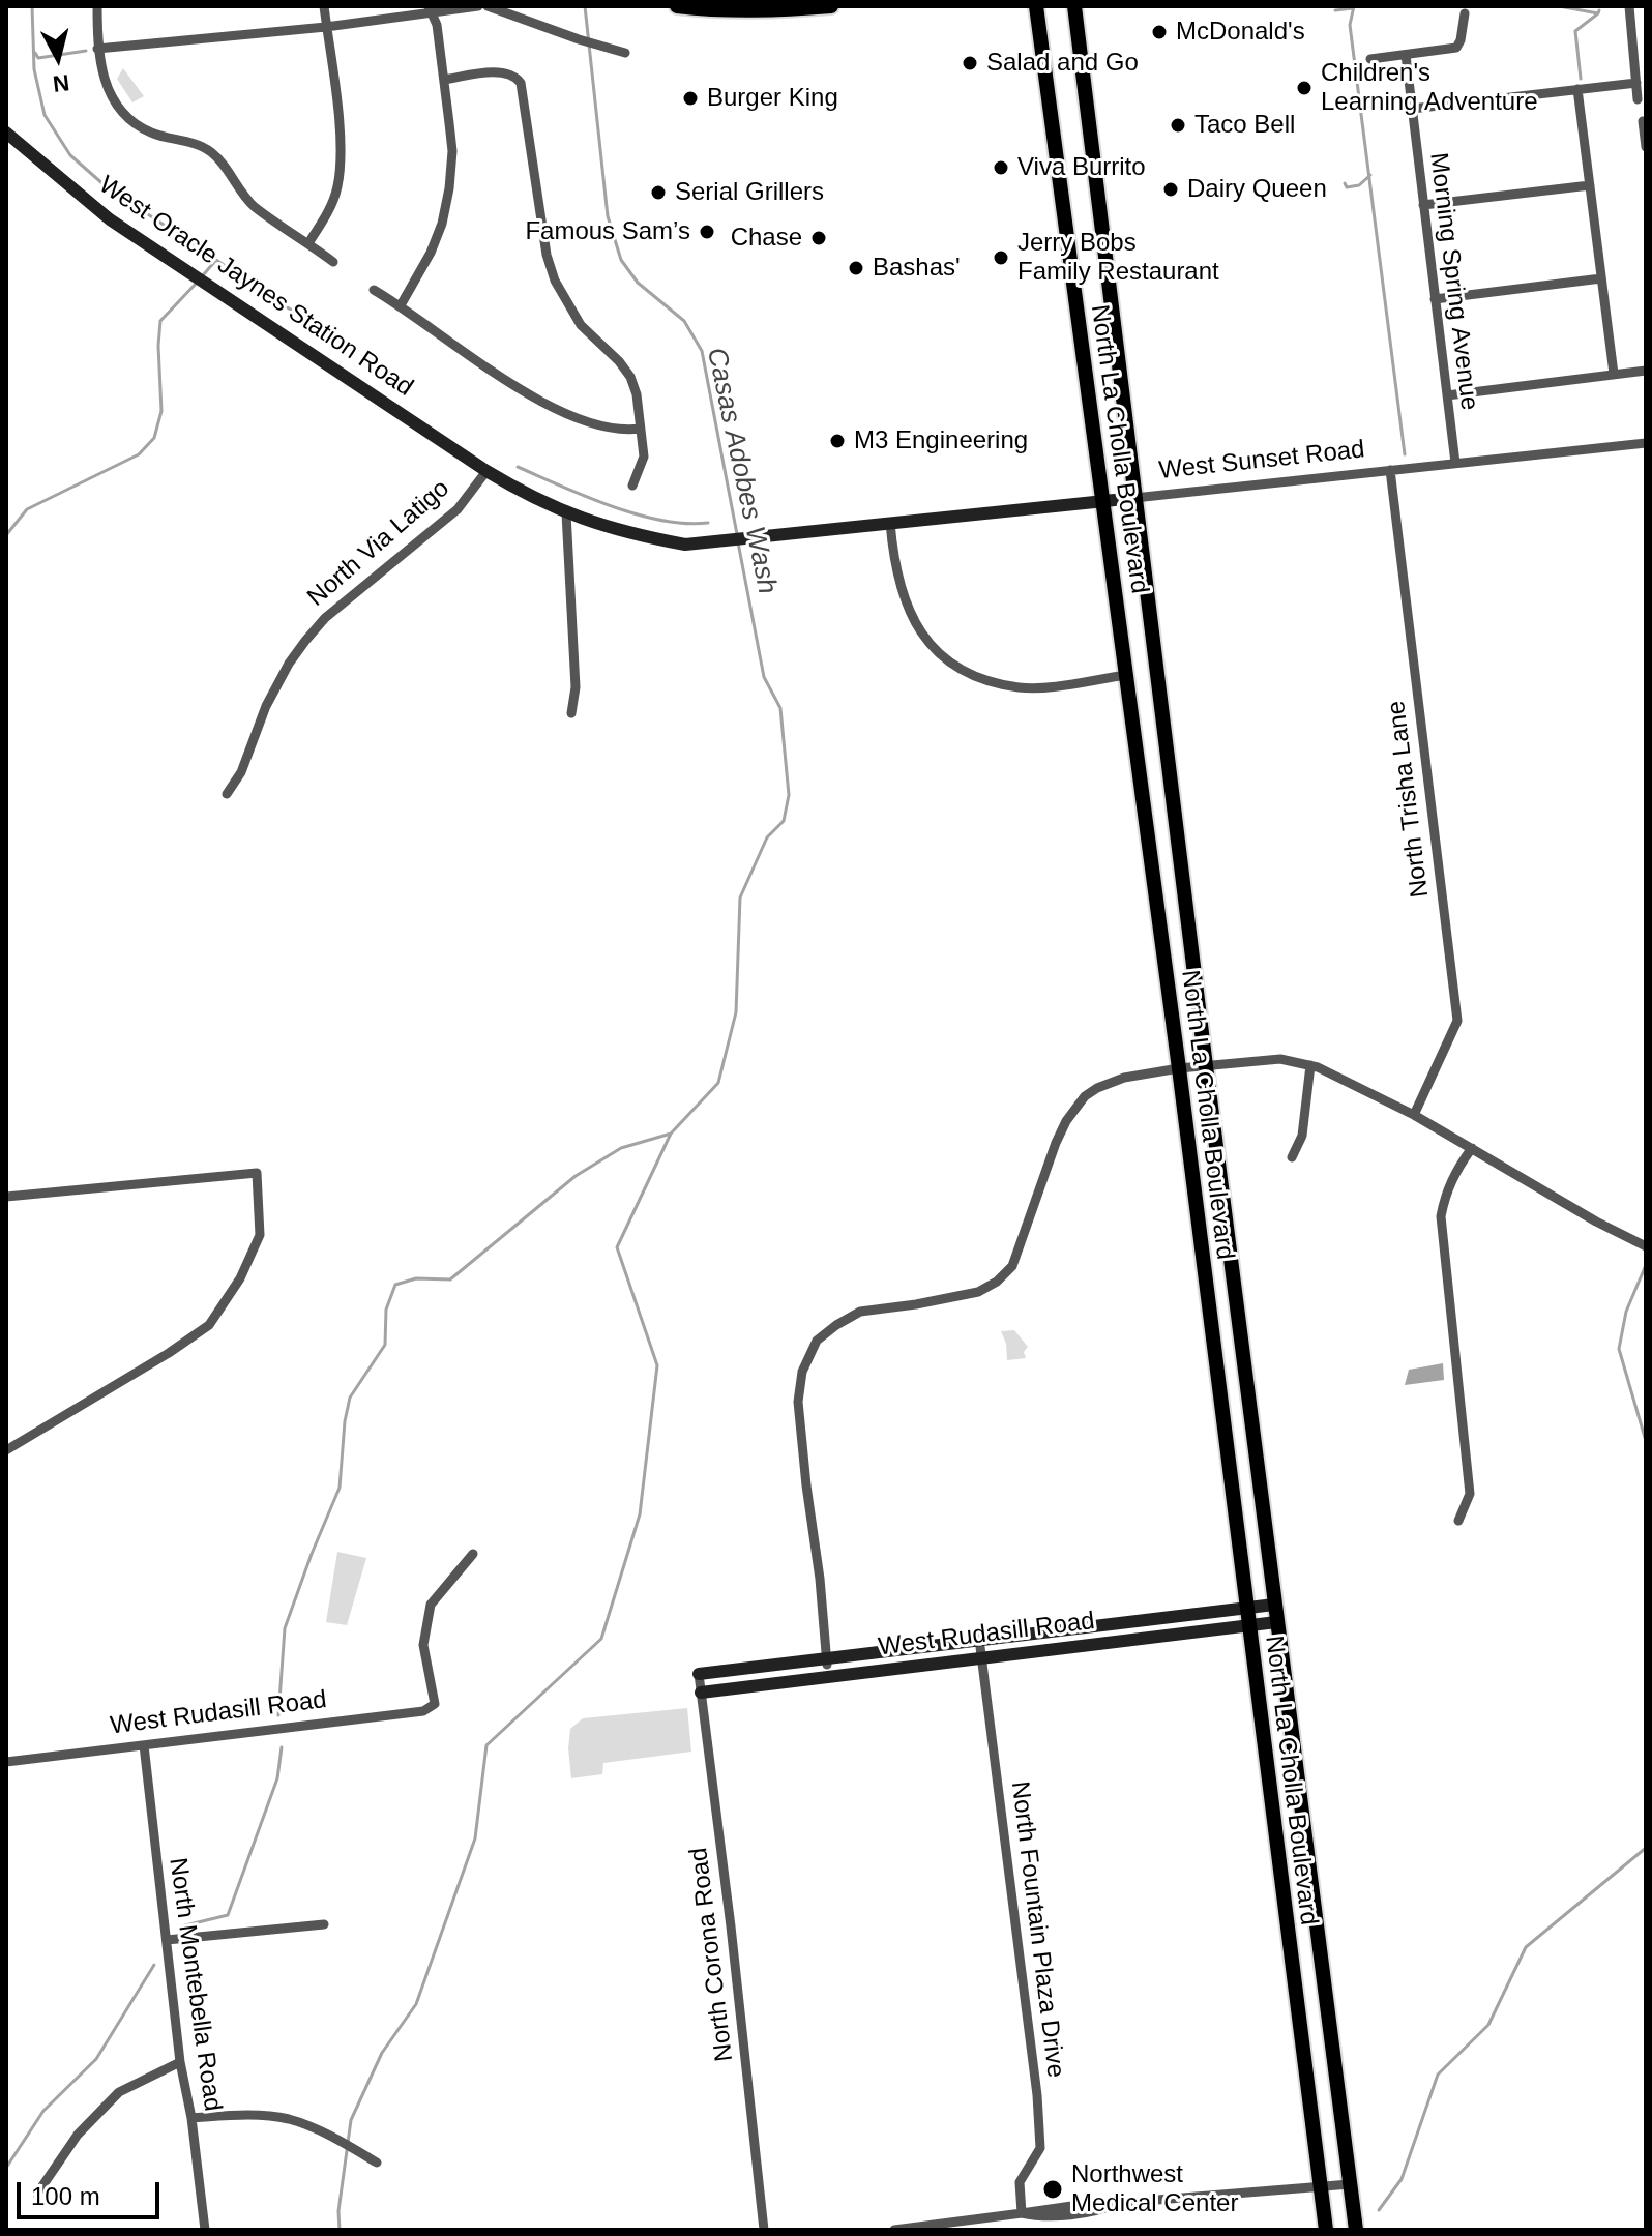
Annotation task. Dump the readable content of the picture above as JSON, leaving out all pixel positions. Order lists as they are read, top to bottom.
{
  "streets": {
    "main road": ["North La Cholla Boulevard"],
    "street": [
      "Morning Spring Avenue",
      "West Oracle Jaynes Station Road",
      "West Sunset Road",
      "North Via Latigo",
      "North Trisha Lane",
      "West Rudasill Road",
      "North Fountain Plaza Drive",
      "North Corona Road",
      "North Montebella Road"
    ]
  },
  "crossings": [
    ["Morning Spring Avenue", "West Sunset Road"],
    ["West Oracle Jaynes Station Road", "North Via Latigo"],
    ["North La Cholla Boulevard", "West Sunset Road"],
    ["North La Cholla Boulevard", "West Rudasill Road"],
    ["West Sunset Road", "North Trisha Lane"],
    ["West Rudasill Road", "North Fountain Plaza Drive"],
    ["West Rudasill Road", "North Corona Road"],
    ["West Rudasill Road", "North Montebella Road"]
  ],
  "water": ["Casas Adobes Wash"],
  "places": [
    "McDonald's",
    "Salad and Go",
    "Children's Learning Adventure",
    "Burger King",
    "Taco Bell",
    "Viva Burrito",
    "Dairy Queen",
    "Serial Grillers",
    "Famous Sam’s",
    "Chase",
    "Jerry Bobs Family Restaurant",
    "Bashas'",
    "M3 Engineering",
    "Northwest Medical Center"
  ],
  "scale_bar": "100 m",
  "north": "bottom"
}
